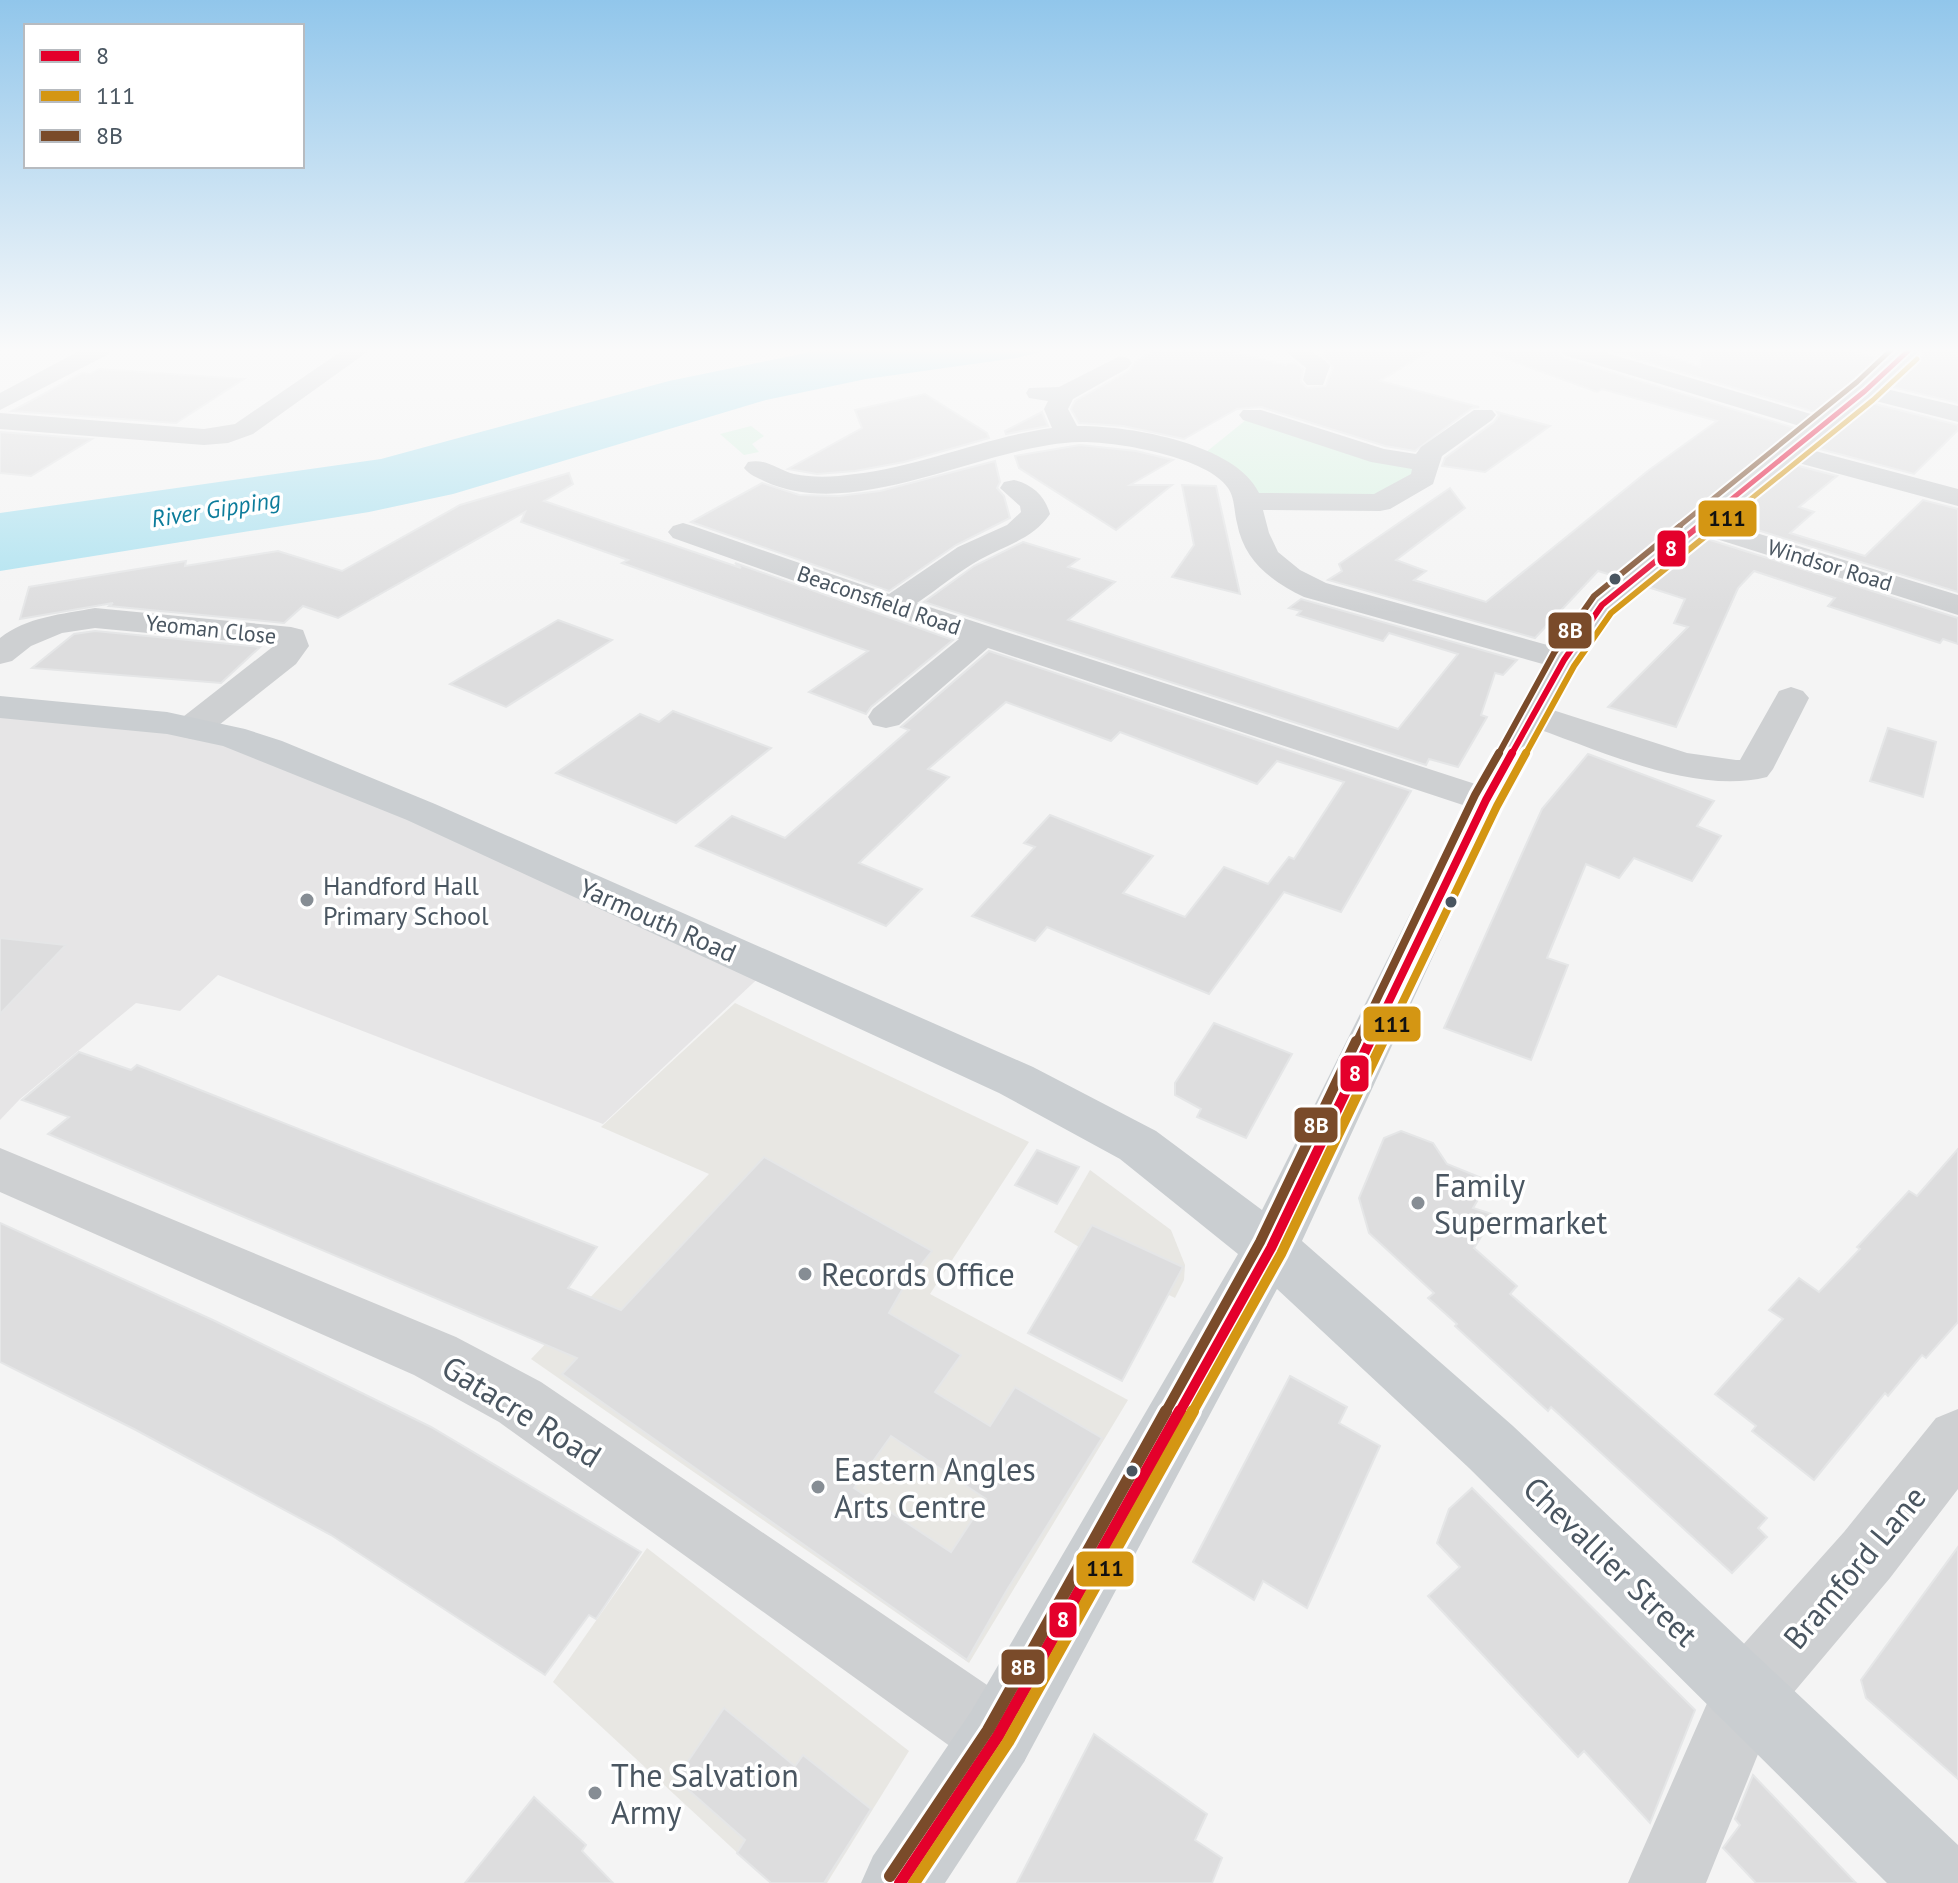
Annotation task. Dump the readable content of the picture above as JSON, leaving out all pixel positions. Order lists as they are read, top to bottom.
{
  "streets": {
    "main road": ["Yarmouth Road", "Chevallier Street"],
    "street": [
      "Windsor Road",
      "Beaconsfield Road",
      "Yeoman Close",
      "Gatacre Road",
      "Bramford Lane"
    ]
  },
  "crossings": [
    ["Yeoman Close", "Yarmouth Road"],
    ["Yarmouth Road", "Chevallier Street"],
    ["Chevallier Street", "Bramford Lane"]
  ],
  "water": ["River Gipping"],
  "places": [
    "Handford Hall Primary School",
    "Family Supermarket",
    "Records Office",
    "Eastern Angles Arts Centre",
    "The Salvation Army"
  ],
  "lines": ["transit line 8", "transit line 111", "transit line 8B"],
  "legend": ["8", "111", "8B"]
}
